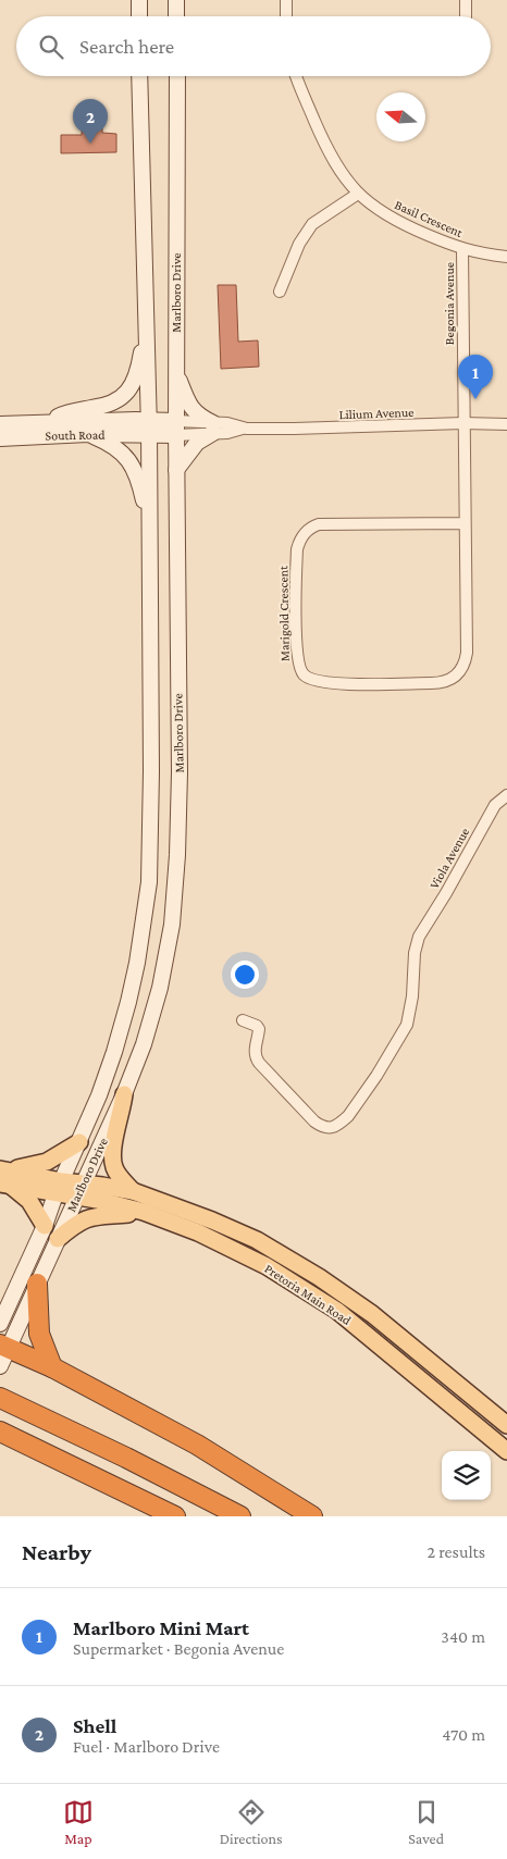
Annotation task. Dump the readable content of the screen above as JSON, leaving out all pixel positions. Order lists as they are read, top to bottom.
{
  "streets": {
    "main road": ["Marlboro Drive", "South Road", "Pretoria Main Road"],
    "street": [
      "Basil Crescent",
      "Begonia Avenue",
      "Lilium Avenue",
      "Marigold Crescent",
      "Viola Avenue"
    ]
  },
  "crossings": [
    ["Basil Crescent", "Begonia Avenue"],
    ["Marlboro Drive", "Lilium Avenue"],
    ["Marlboro Drive", "South Road"],
    ["Marlboro Drive", "Pretoria Main Road"],
    ["Begonia Avenue", "Lilium Avenue"],
    ["Begonia Avenue", "Marigold Crescent"],
    ["Lilium Avenue", "Marigold Crescent"]
  ],
  "north": "left",
  "page": {
    "search": "Search here",
    "pins": ["2", "1"],
    "heading": ["Nearby", "2 results"],
    "list": [
      {
        "mark": "1",
        "name": "Marlboro Mini Mart",
        "note": "Supermarket · Begonia Avenue",
        "value": "340 m"
      },
      {
        "mark": "2",
        "name": "Shell",
        "note": "Fuel · Marlboro Drive",
        "value": "470 m"
      }
    ],
    "nav": ["Map", "Directions", "Saved"]
  }
}
